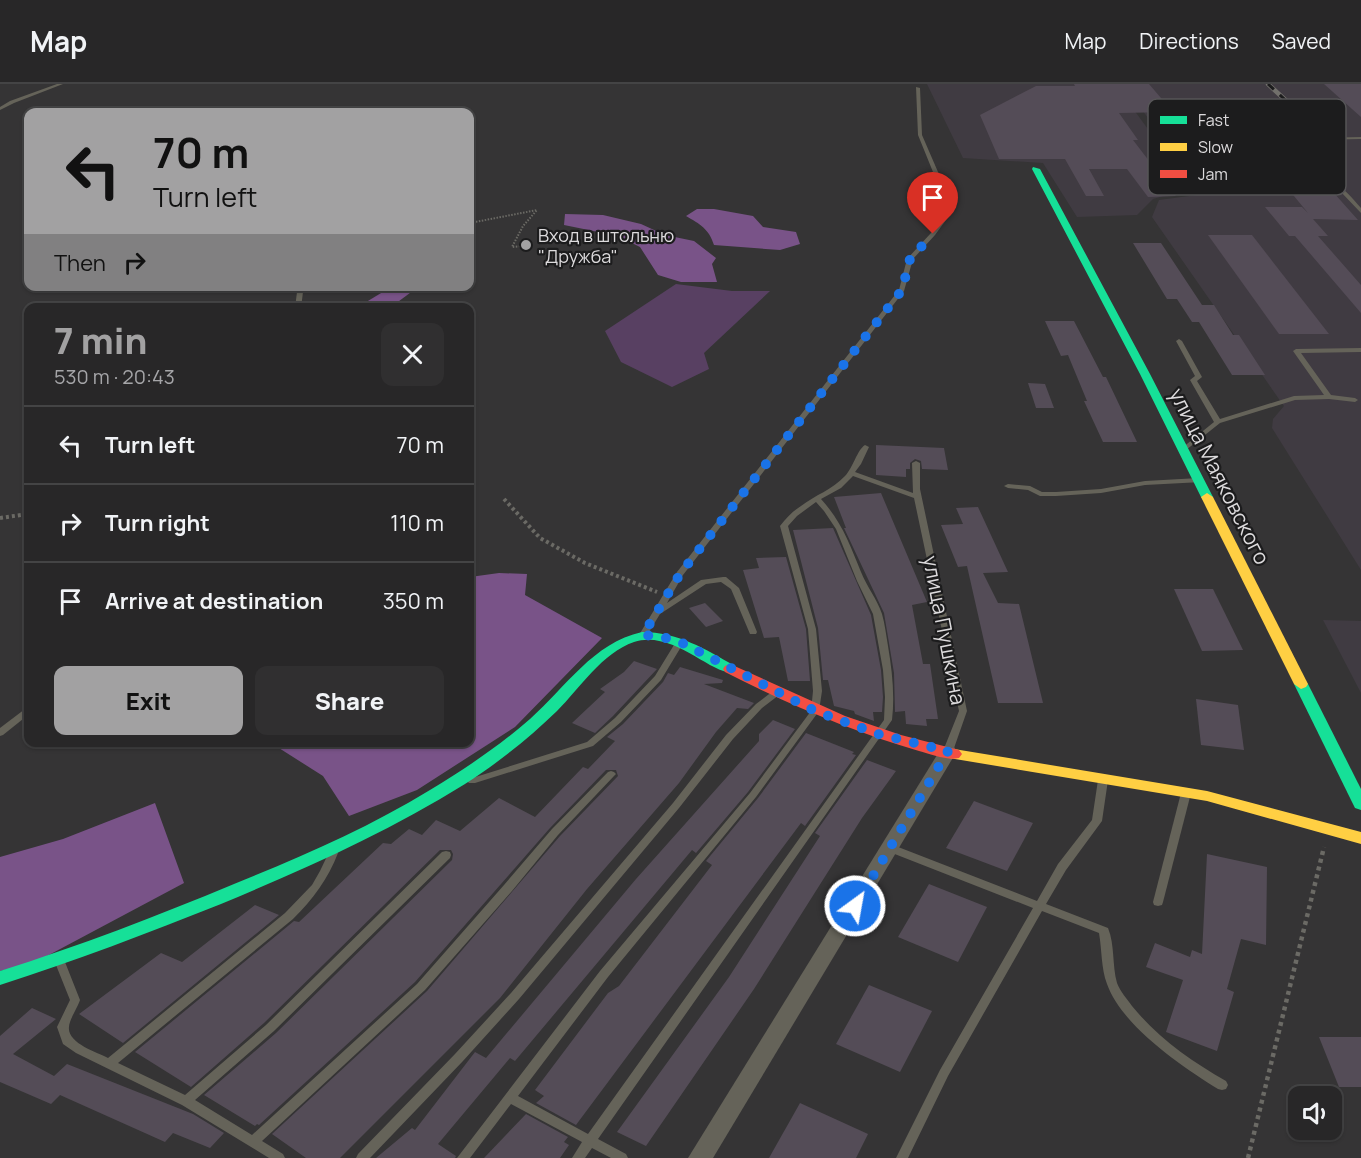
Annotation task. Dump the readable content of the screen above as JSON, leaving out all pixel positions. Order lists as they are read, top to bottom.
{
  "streets": {
    "street": ["улица Маяковского", "улица Пушкина"]
  },
  "places": ["Вход в штольню \"Дружба\""],
  "legend": ["Fast", "Slow", "Jam"],
  "page": {
    "header": "Map",
    "nav": ["Map", "Directions", "Saved"],
    "turn": ["70 m", "Turn left"],
    "then": "Then",
    "heading": ["7 min", "530 m · 20:43"],
    "list": [
      {
        "name": "Turn left",
        "value": "70 m"
      },
      {
        "name": "Turn right",
        "value": "110 m"
      },
      {
        "name": "Arrive at destination",
        "value": "350 m"
      }
    ],
    "buttons": ["Exit", "Share"]
  }
}
